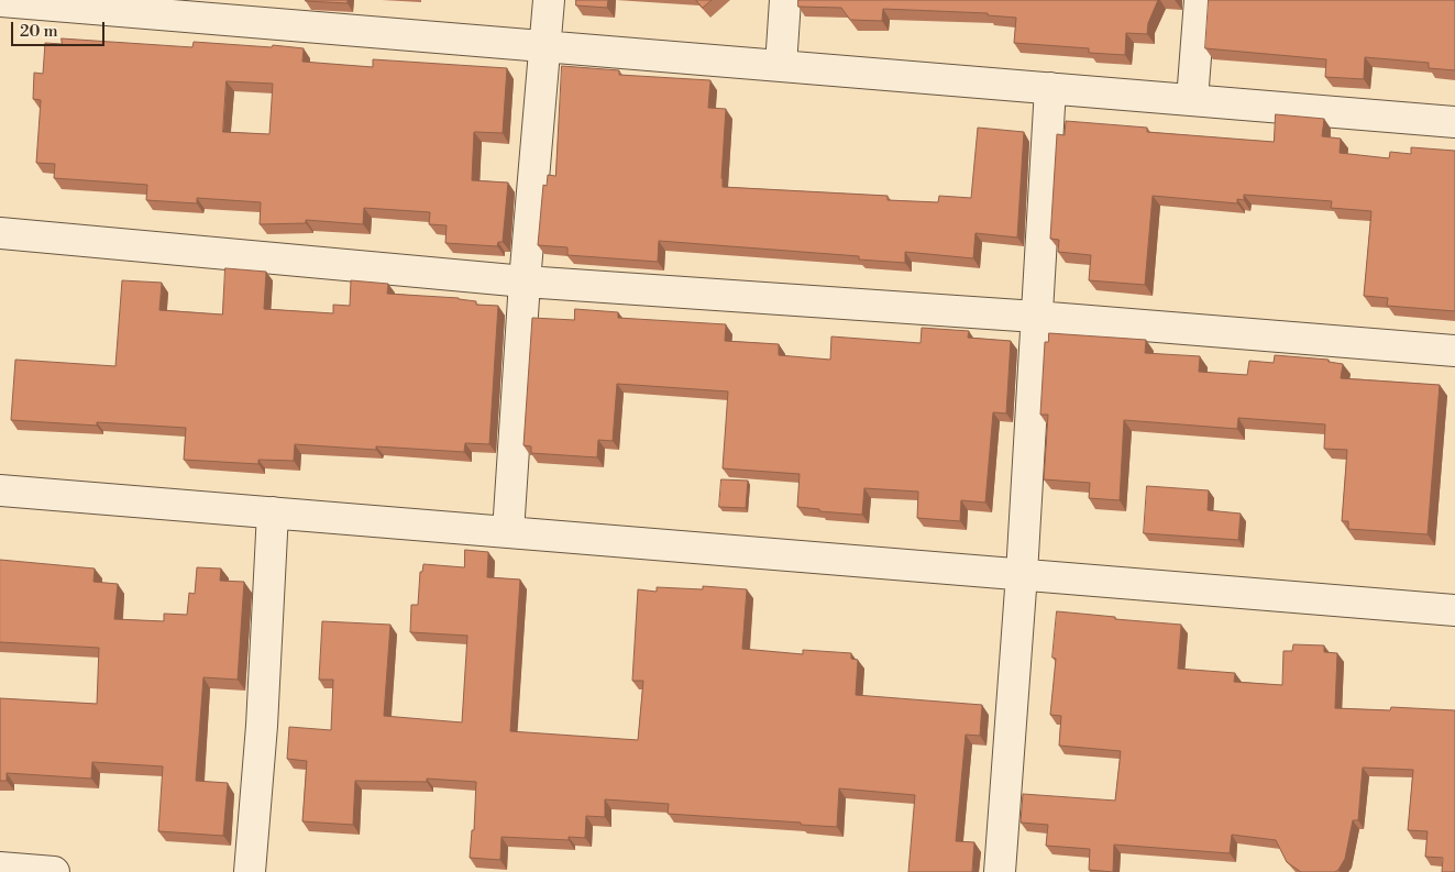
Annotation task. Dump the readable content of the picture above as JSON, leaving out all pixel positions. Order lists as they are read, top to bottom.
{
  "scale_bar": "20 m"
}
